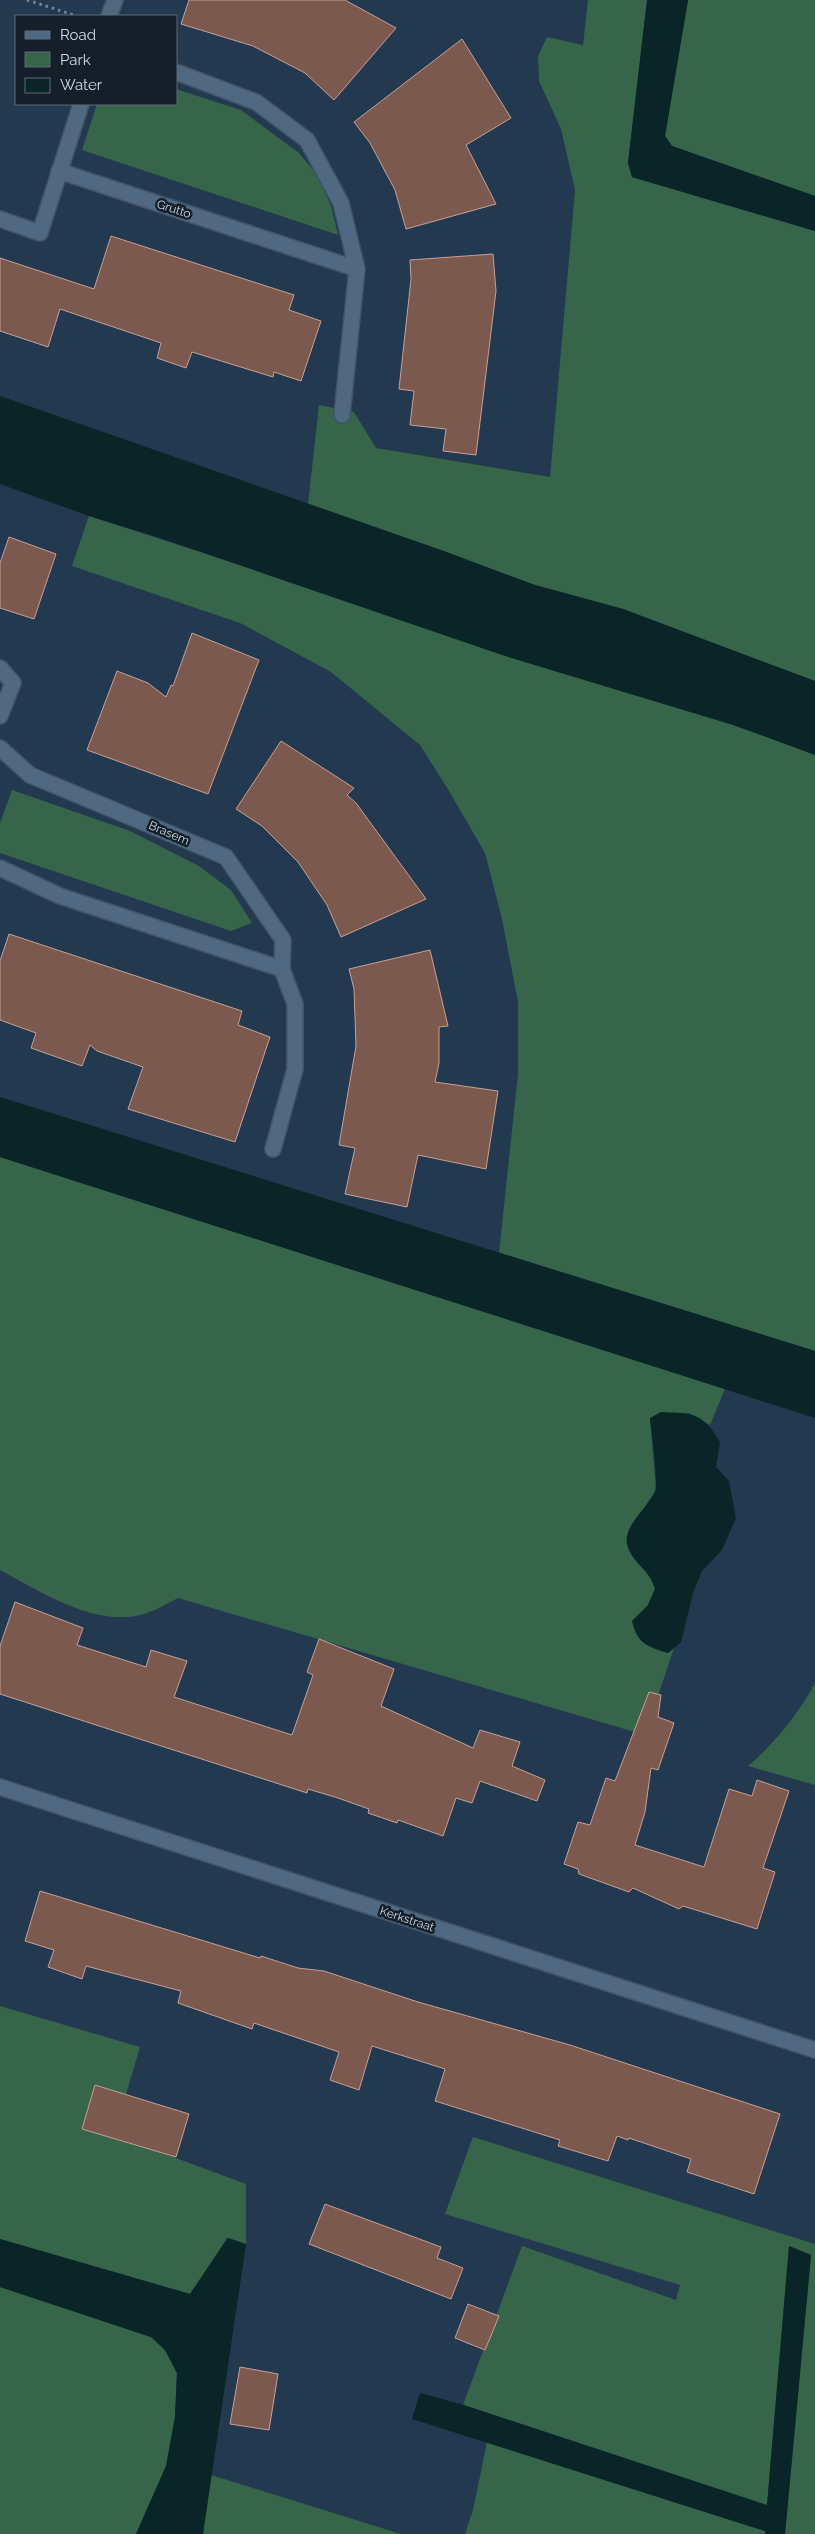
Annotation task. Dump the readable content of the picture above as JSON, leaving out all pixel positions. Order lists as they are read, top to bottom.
{
  "streets": {
    "street": ["Grutto", "Brasem", "Kerkstraat"]
  },
  "legend": ["Road", "Park", "Water"]
}
